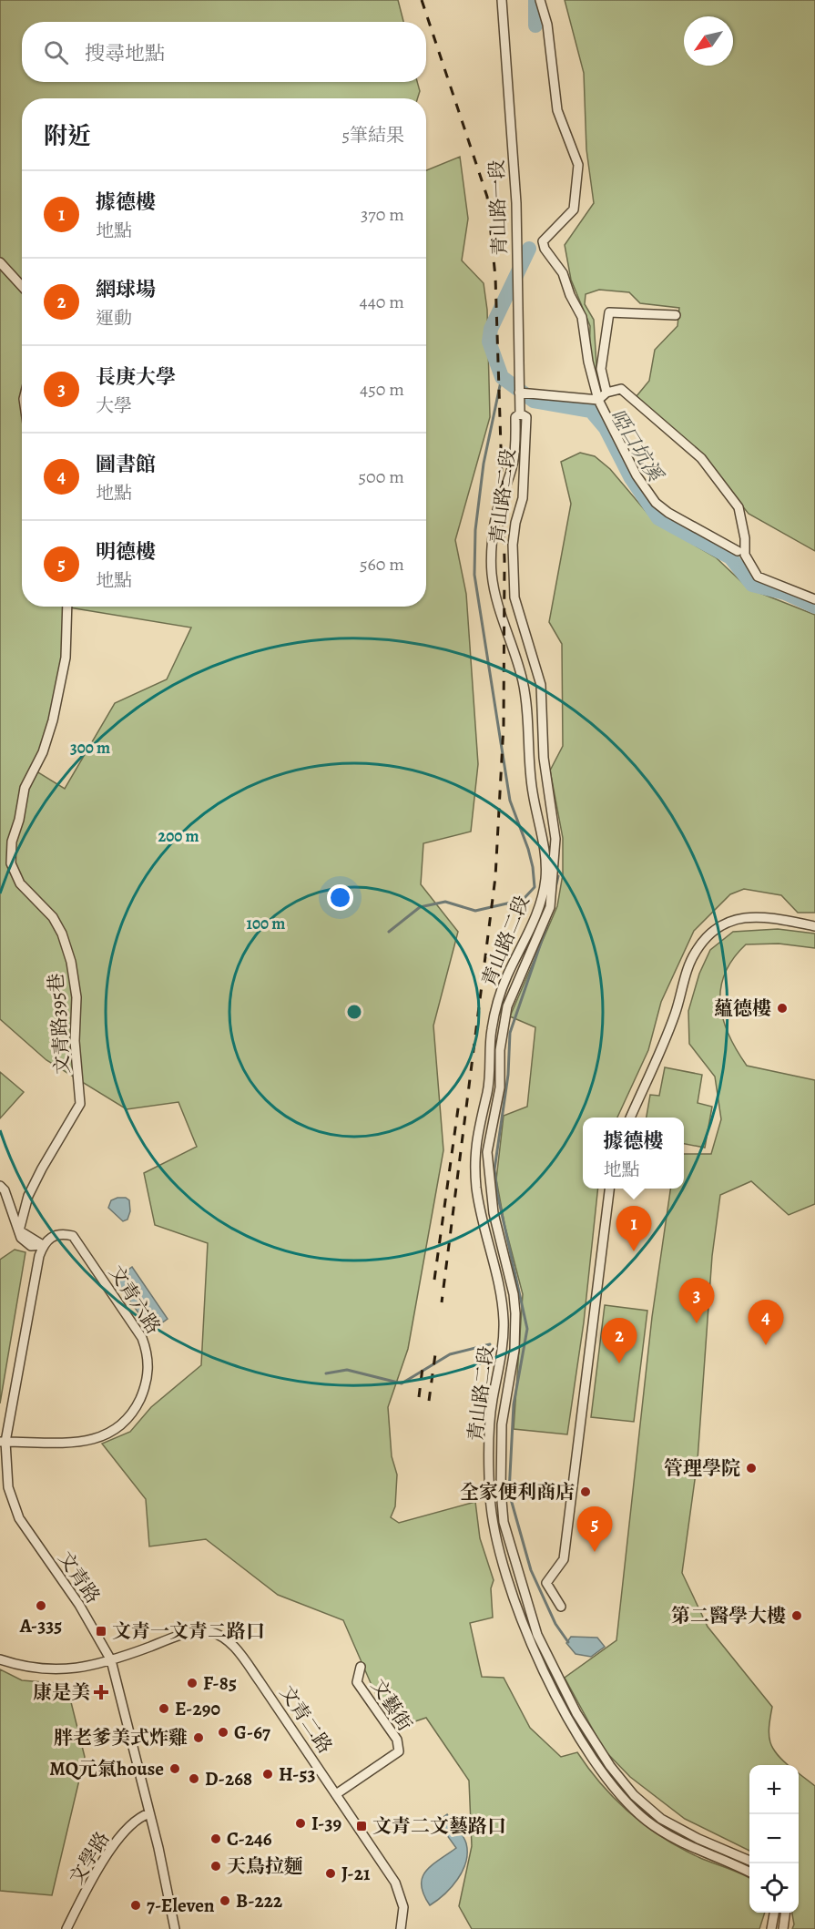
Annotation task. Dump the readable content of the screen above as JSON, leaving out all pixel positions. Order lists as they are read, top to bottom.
{
  "streets": {
    "street": [
      "青山路一段",
      "青山路二段",
      "文青路395巷",
      "文青六路",
      "文青路",
      "文藝街",
      "文青二路",
      "文學路"
    ]
  },
  "crossings": [
    ["青山路一段", "青山路二段"],
    ["文青六路", "文青路"],
    ["文青路", "文青二路"],
    ["文青路", "文學路"],
    ["文藝街", "文青二路"]
  ],
  "water": ["啞口坑溪"],
  "places": {
    "other": [
      "蘊德樓",
      "管理學院",
      "全家便利商店",
      "A-335",
      "第二醫學大樓",
      "F-85",
      "E-290",
      "G-67",
      "胖老爹美式炸雞",
      "MQ元氣house",
      "H-53",
      "D-268",
      "I-39",
      "C-246",
      "天鳥拉麵",
      "J-21",
      "B-222",
      "7-Eleven"
    ],
    "transit": ["文青一文青二路口", "文青二文藝路口"],
    "health": ["康是美"]
  },
  "north": "bottom left",
  "page": {
    "search": "搜尋地點",
    "heading": ["附近", "5筆結果"],
    "list": [
      {
        "mark": "1",
        "name": "據德樓",
        "note": "地點",
        "value": "370 m"
      },
      {
        "mark": "2",
        "name": "網球場",
        "note": "運動",
        "value": "440 m"
      },
      {
        "mark": "3",
        "name": "長庚大學",
        "note": "大學",
        "value": "450 m"
      },
      {
        "mark": "4",
        "name": "圖書館",
        "note": "地點",
        "value": "500 m"
      },
      {
        "mark": "5",
        "name": "明德樓",
        "note": "地點",
        "value": "560 m"
      }
    ],
    "popup": ["據德樓", "地點"],
    "pins": [
      "1",
      "3",
      "4",
      "2",
      "5"
    ],
    "map_buttons": ["+", "−"]
  },
  "rings": ["300 m", "200 m", "100 m"]
}
